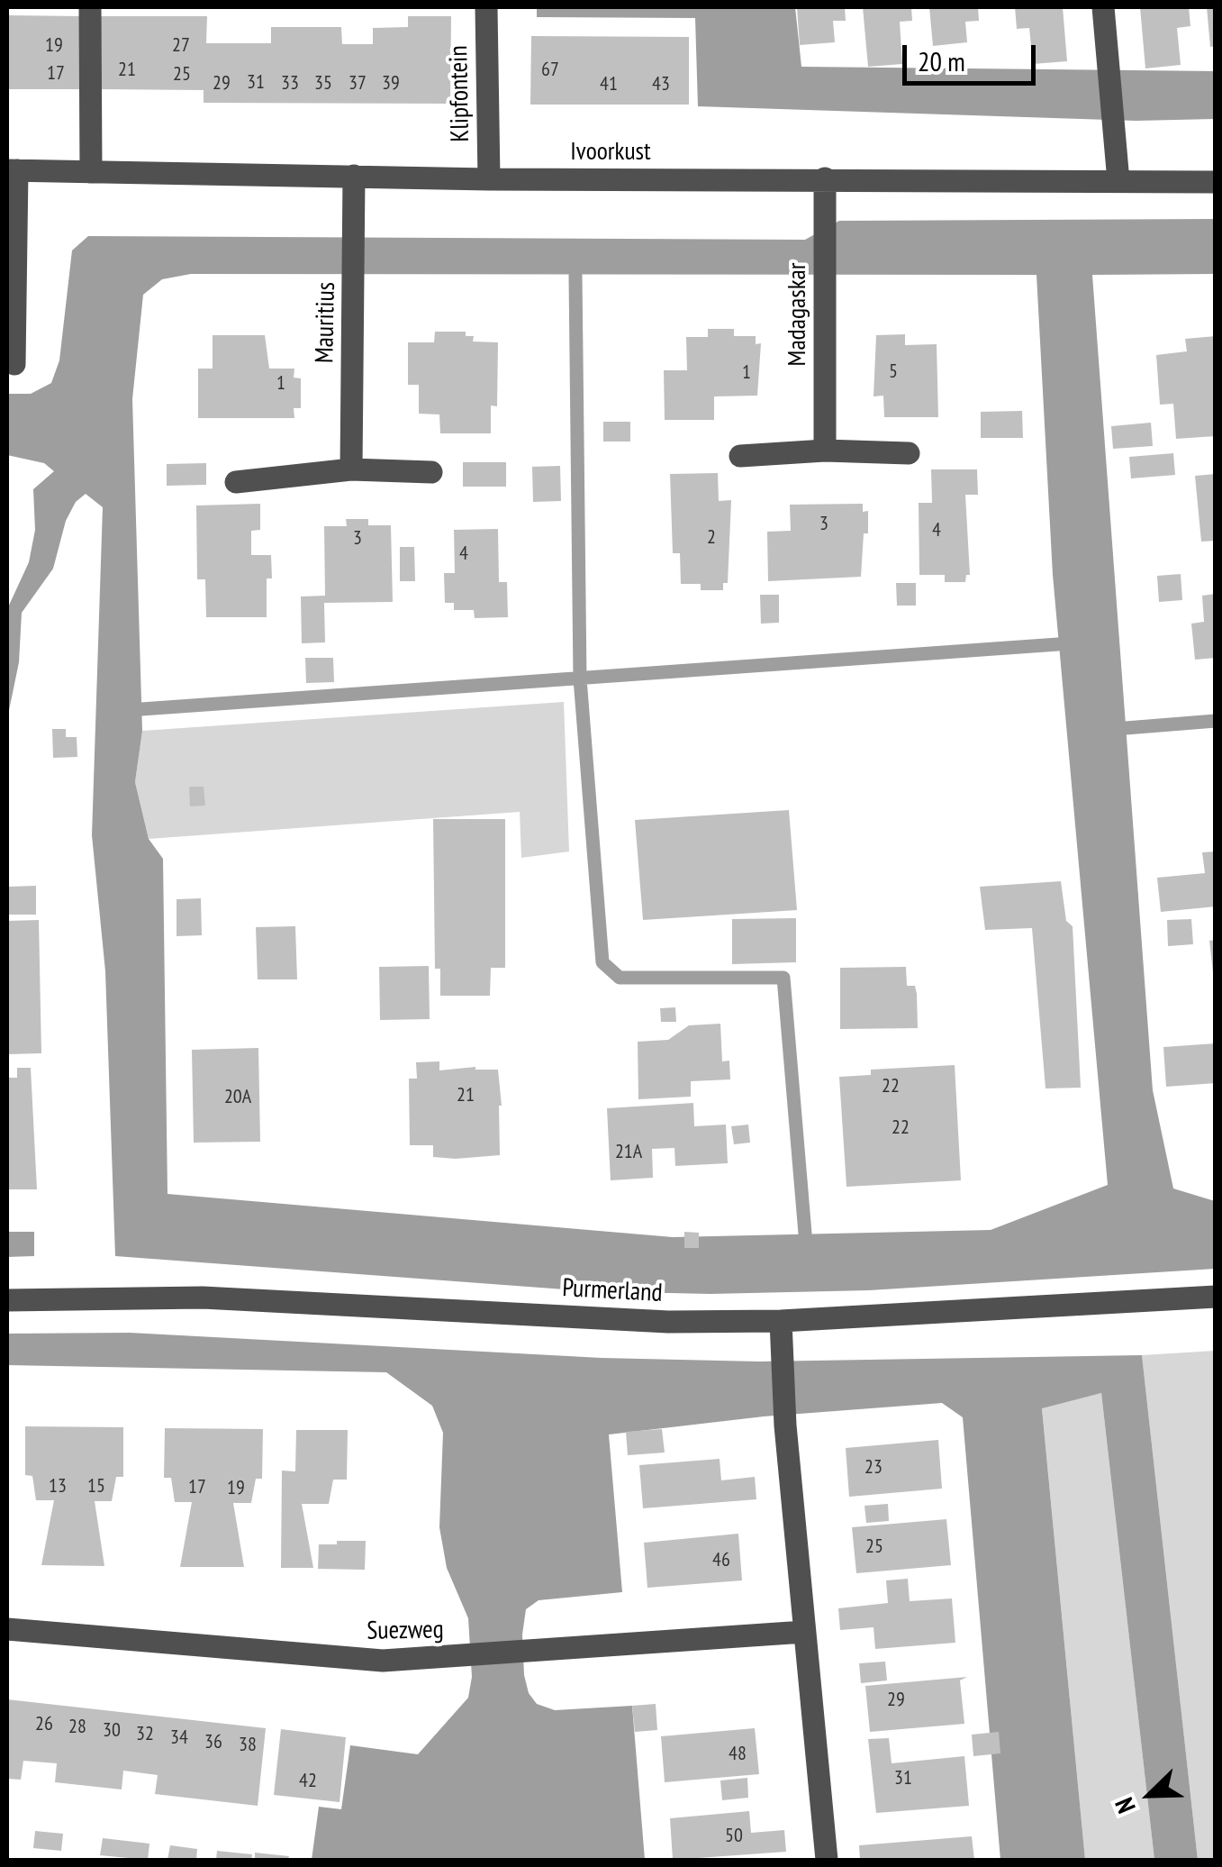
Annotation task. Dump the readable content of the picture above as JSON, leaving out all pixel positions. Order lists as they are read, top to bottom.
{
  "streets": {
    "street": [
      "Klipfontein",
      "Ivoorkust",
      "Madagaskar",
      "Mauritius",
      "Purmerland",
      "Suezweg"
    ]
  },
  "crossings": [
    ["Klipfontein", "Ivoorkust"],
    ["Ivoorkust", "Madagaskar"],
    ["Ivoorkust", "Mauritius"]
  ],
  "house_numbers": [
    "19",
    "27",
    "21",
    "67",
    "17",
    "25",
    "31",
    "29",
    "33",
    "35",
    "37",
    "39",
    "41",
    "43",
    "5",
    "1",
    "1",
    "3",
    "4",
    "2",
    "3",
    "4",
    "22",
    "21",
    "20A",
    "22",
    "21A",
    "23",
    "13",
    "15",
    "17",
    "19",
    "25",
    "46",
    "29",
    "26",
    "28",
    "30",
    "32",
    "34",
    "36",
    "38",
    "48",
    "31",
    "42",
    "50"
  ],
  "scale_bar": "20 m",
  "north": "bottom left"
}
